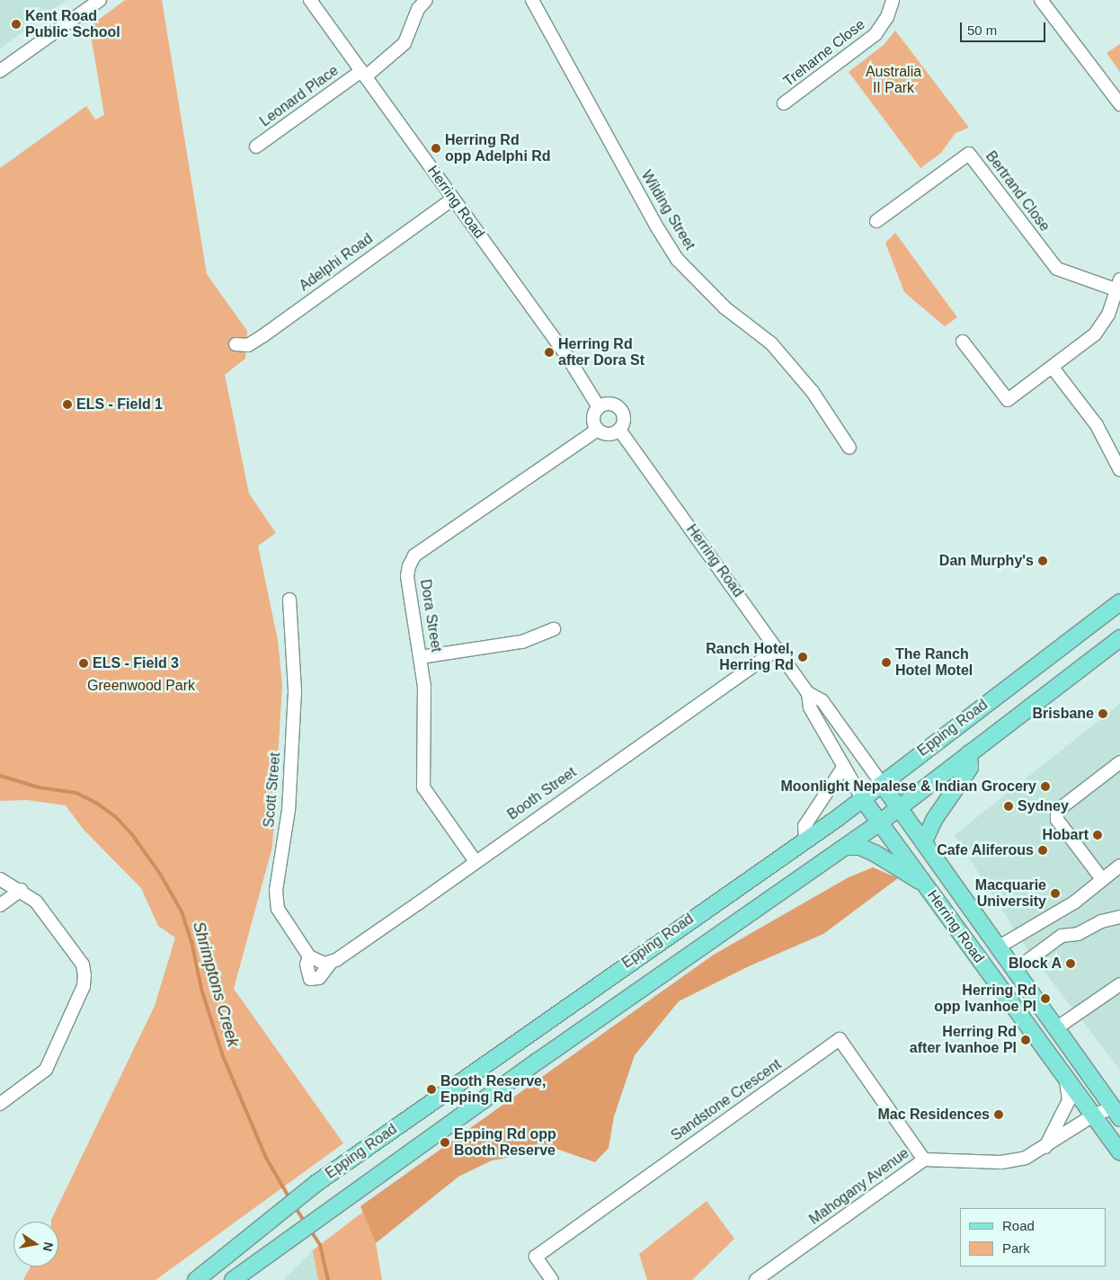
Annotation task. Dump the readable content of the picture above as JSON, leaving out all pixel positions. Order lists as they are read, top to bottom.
{
  "streets": {
    "main road": ["Herring Road", "Epping Road"],
    "street": [
      "Treharne Close",
      "Leonard Place",
      "Bertrand Close",
      "Wilding Street",
      "Adelphi Road",
      "Dora Street",
      "Scott Street",
      "Booth Street",
      "Sandstone Crescent",
      "Mahogany Avenue"
    ]
  },
  "crossings": [
    ["Leonard Place", "Herring Road"],
    ["Herring Road", "Adelphi Road"],
    ["Herring Road", "Dora Street"],
    ["Herring Road", "Epping Road"],
    ["Herring Road", "Booth Street"],
    ["Herring Road", "Mahogany Avenue"],
    ["Dora Street", "Booth Street"],
    ["Scott Street", "Booth Street"],
    ["Sandstone Crescent", "Mahogany Avenue"]
  ],
  "water": ["Shrimptons Creek"],
  "parks": ["Australia II Park", "Greenwood Park"],
  "places": [
    "Kent Road Public School",
    "Herring Rd opp Adelphi Rd",
    "Herring Rd after Dora St",
    "ELS - Field 1",
    "Dan Murphy's",
    "Ranch Hotel, Herring Rd",
    "The Ranch Hotel Motel",
    "ELS - Field 3",
    "Brisbane",
    "Moonlight Nepalese & Indian Grocery",
    "Sydney",
    "Hobart",
    "Cafe Aliferous",
    "Macquarie University",
    "Block A",
    "Herring Rd opp Ivanhoe Pl",
    "Herring Rd after Ivanhoe Pl",
    "Booth Reserve, Epping Rd",
    "Mac Residences",
    "Epping Rd opp Booth Reserve"
  ],
  "legend": ["Road", "Park"],
  "scale_bar": "50 m",
  "north": "right"
}
